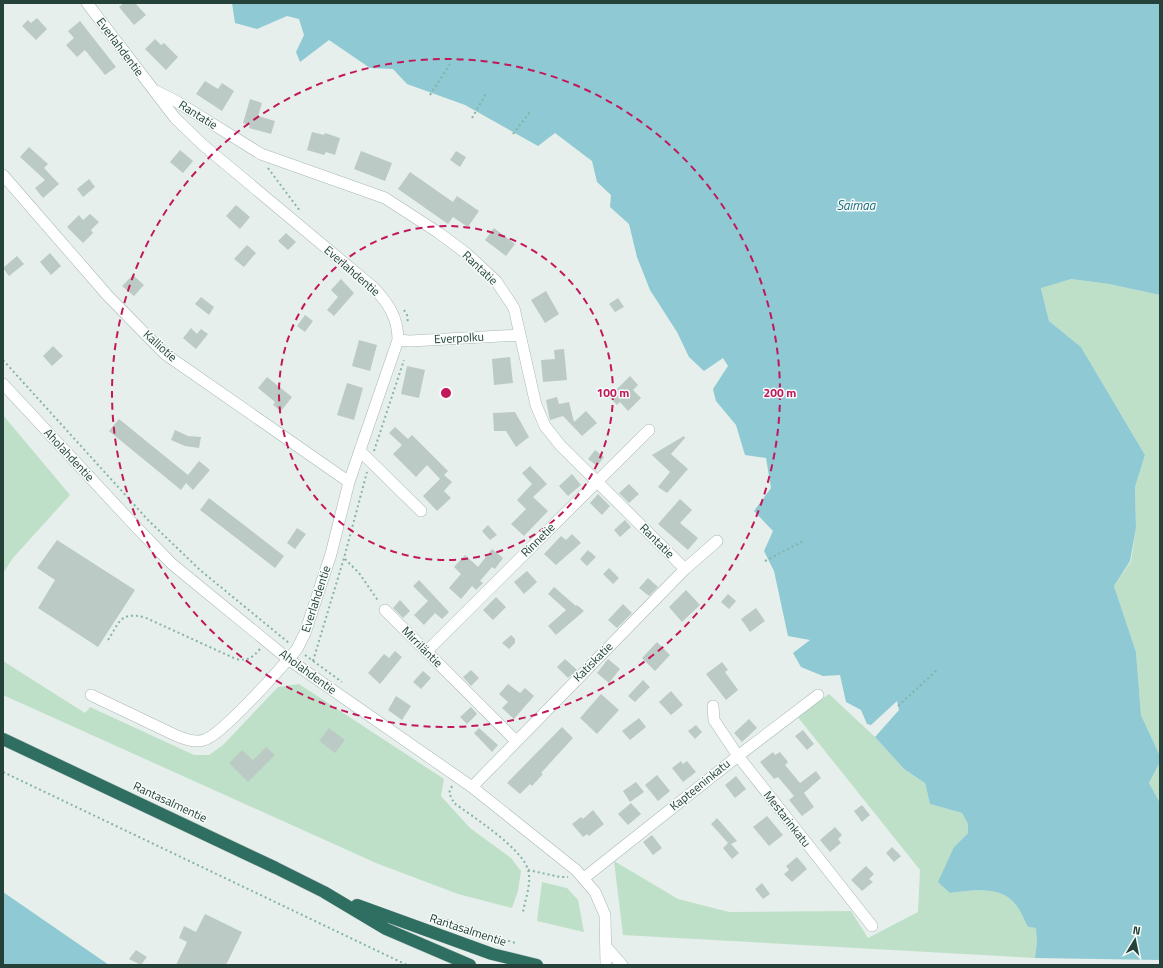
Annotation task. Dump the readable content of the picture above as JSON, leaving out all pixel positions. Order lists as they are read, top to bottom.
{
  "streets": {
    "highway": ["Rantasalmentie"],
    "street": [
      "Everlahdentie",
      "Rantatie",
      "Everpolku",
      "Kalliotie",
      "Aholahdentie",
      "Rinnetie",
      "Mirriläntie",
      "Katiskatie",
      "Kapteeninkatu",
      "Mestarinkatu"
    ]
  },
  "crossings": [
    ["Everlahdentie", "Rantatie"],
    ["Everlahdentie", "Everpolku"],
    ["Everlahdentie", "Kalliotie"],
    ["Everlahdentie", "Aholahdentie"],
    ["Rantatie", "Everpolku"],
    ["Rantatie", "Rinnetie"],
    ["Rantatie", "Katiskatie"],
    ["Aholahdentie", "Katiskatie"],
    ["Aholahdentie", "Kapteeninkatu"],
    ["Rinnetie", "Mirriläntie"],
    ["Mirriläntie", "Katiskatie"],
    ["Kapteeninkatu", "Mestarinkatu"]
  ],
  "water": ["Saimaa"],
  "north": "top",
  "rings": ["100 m", "200 m"]
}
